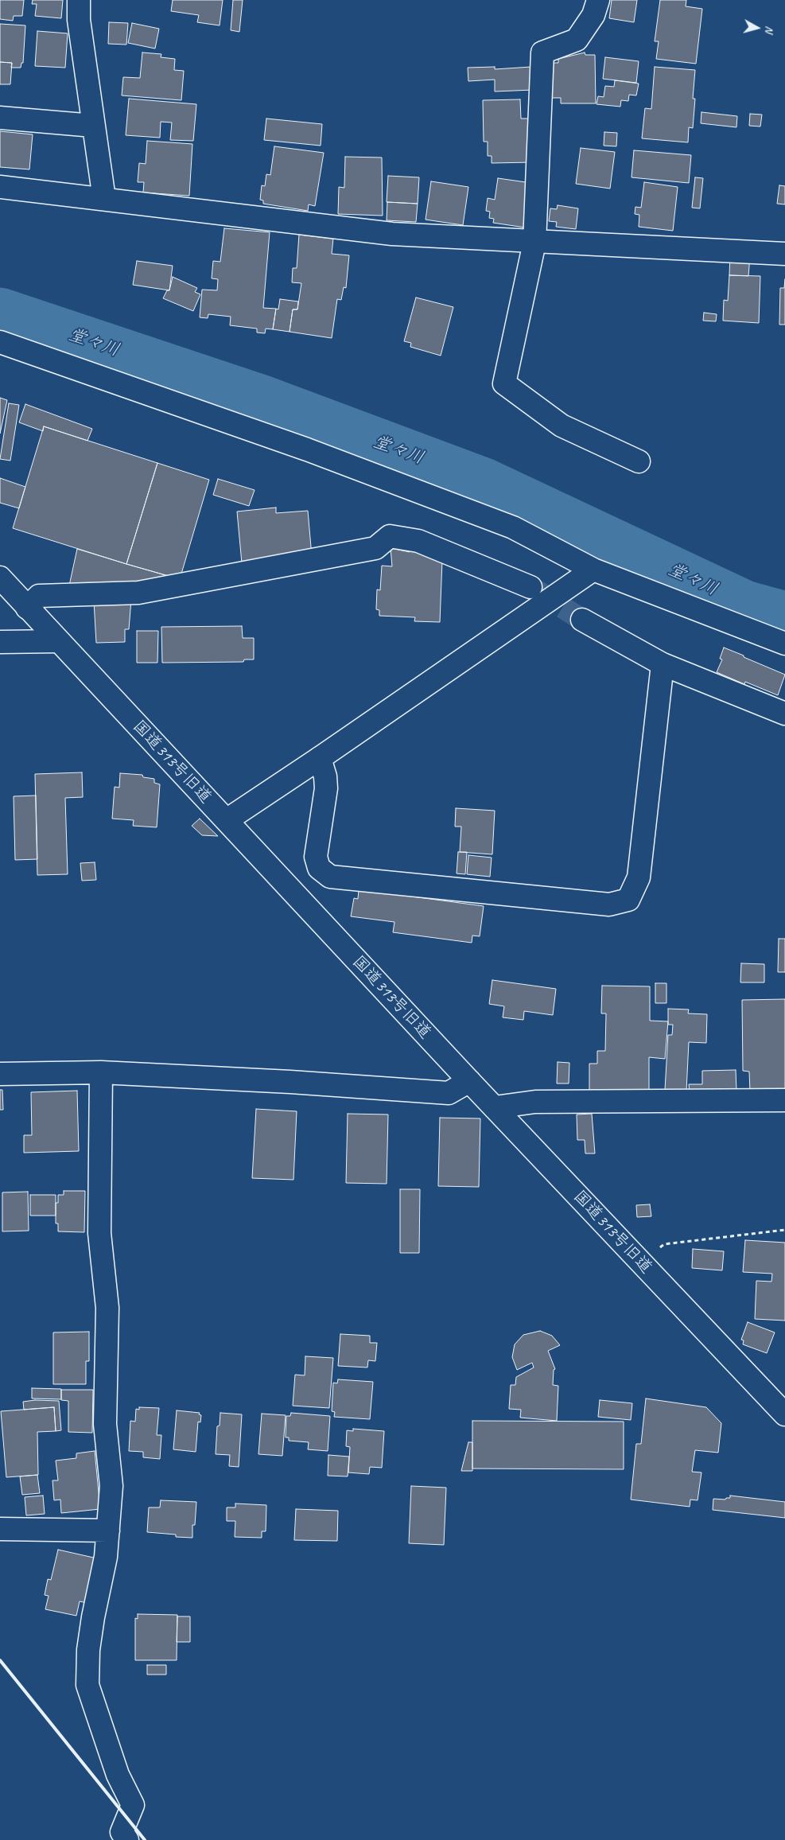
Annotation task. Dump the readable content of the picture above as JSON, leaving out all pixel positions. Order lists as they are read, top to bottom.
{
  "streets": {
    "street": ["国道313号旧道"]
  },
  "water": ["堂々川"],
  "north": "right"
}
